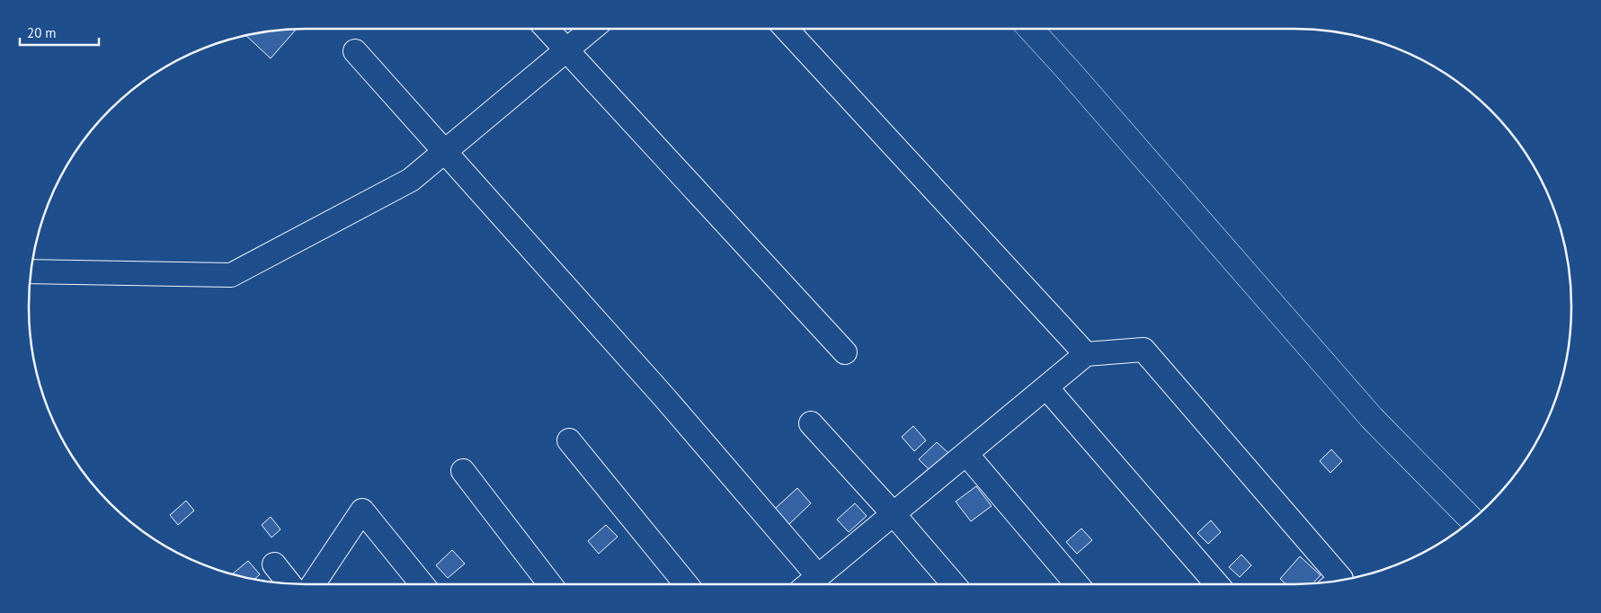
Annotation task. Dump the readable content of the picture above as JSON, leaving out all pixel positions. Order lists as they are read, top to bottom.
{
  "scale_bar": "20 m"
}
